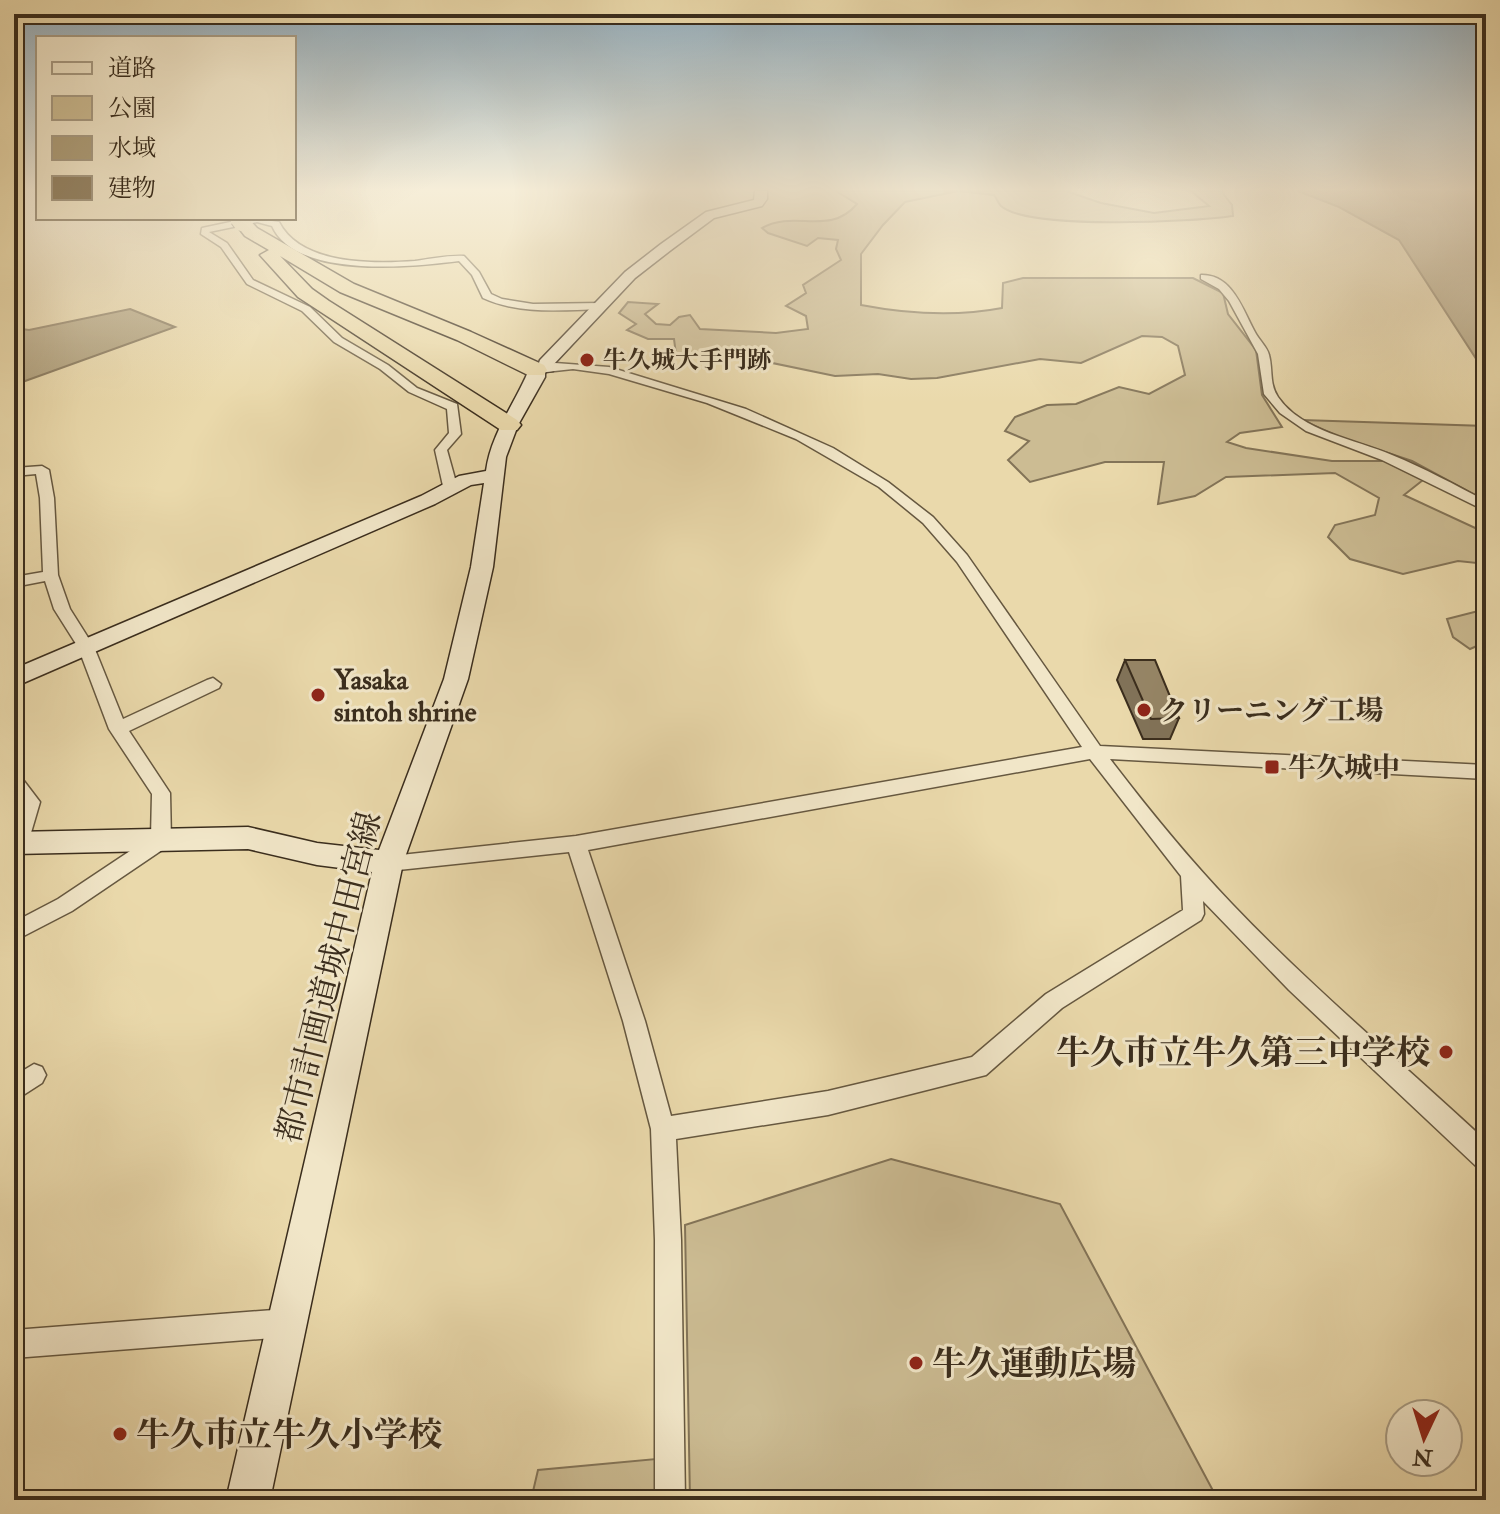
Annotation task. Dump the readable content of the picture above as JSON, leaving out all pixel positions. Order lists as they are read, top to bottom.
{
  "streets": {
    "street": ["都市計画道城中田宮線"]
  },
  "places": {
    "other": [
      "牛久城大手門跡",
      "Yasaka sintoh shrine",
      "クリーニング工場",
      "牛久市立牛久第三中学校",
      "牛久運動広場",
      "牛久市立牛久小学校"
    ],
    "transit": ["牛久城中"]
  },
  "legend": [
    "道路",
    "公園",
    "水域",
    "建物"
  ],
  "north": "bottom"
}
